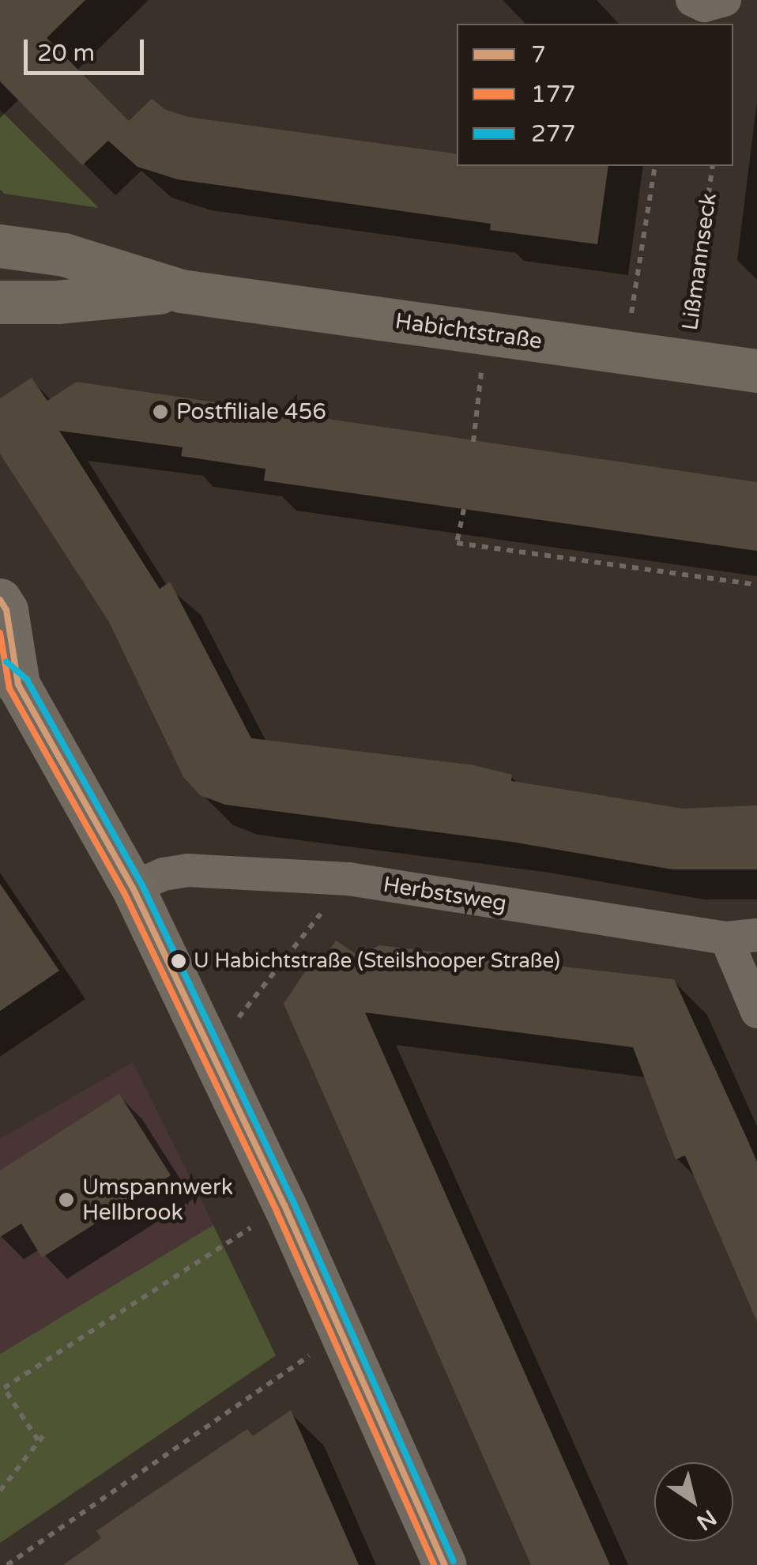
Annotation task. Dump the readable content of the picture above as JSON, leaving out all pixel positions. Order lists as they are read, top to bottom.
{
  "streets": {
    "main road": ["Habichtstraße"],
    "street": ["Herbstsweg"],
    "path": ["Lißmannseck"]
  },
  "crossings": [
    ["Lißmannseck", "Habichtstraße"]
  ],
  "places": ["Postfiliale 456", "U Habichtstraße (Steilshooper Straße)", "Umspannwerk Hellbrook"],
  "lines": ["transit line 7", "transit line 177", "transit line 277"],
  "legend": ["7", "177", "277"],
  "scale_bar": "20 m",
  "north": "bottom right"
}
